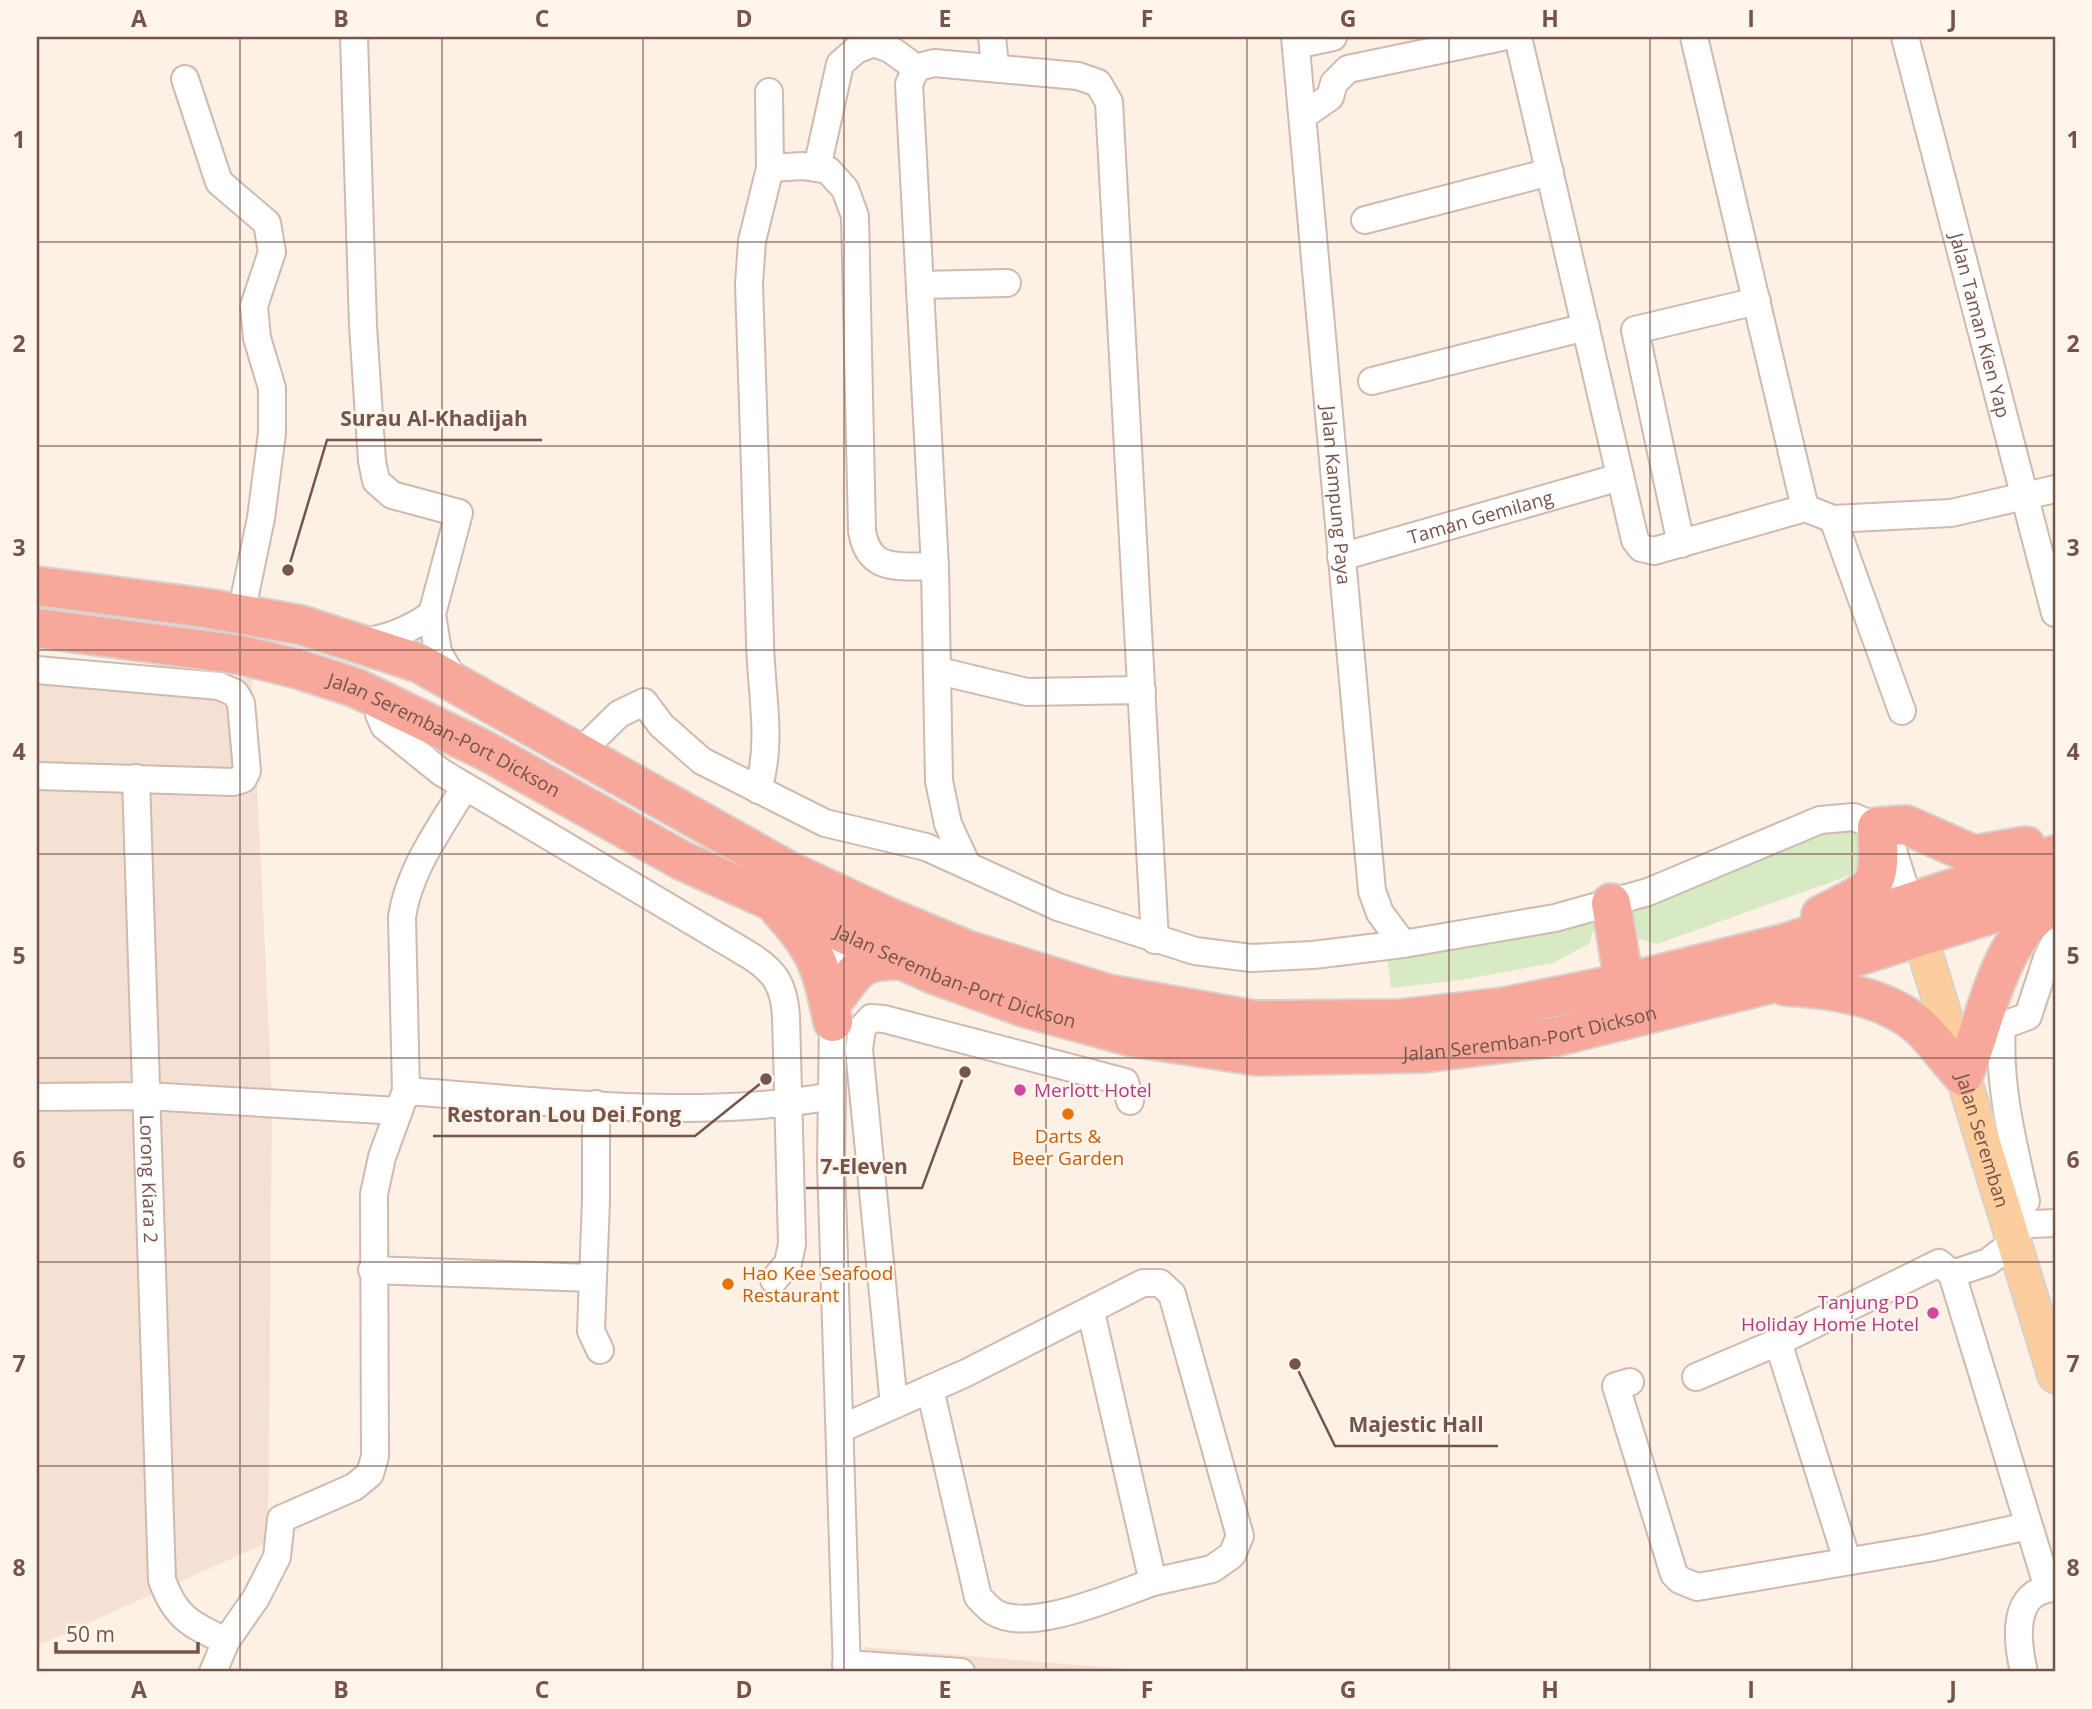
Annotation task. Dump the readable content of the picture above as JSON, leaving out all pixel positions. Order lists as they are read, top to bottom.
{
  "streets": {
    "highway": ["Jalan Seremban-Port Dickson"],
    "main road": ["Jalan Seremban"],
    "street": [
      "Jalan Taman Kien Yap",
      "Jalan Kampung Paya",
      "Taman Gemilang",
      "Lorong Kiara 2"
    ]
  },
  "crossings": [
    ["Jalan Kampung Paya", "Taman Gemilang"],
    ["Jalan Seremban-Port Dickson", "Jalan Seremban"]
  ],
  "places": [
    "Surau Al-Khadijah",
    "7-Eleven",
    "Restoran Lou Dei Fong",
    "Merlott Hotel",
    "Darts & Beer Garden",
    "Hao Kee Seafood Restaurant",
    "Tanjung PD Holiday Home Hotel",
    "Majestic Hall"
  ],
  "scale_bar": "50 m",
  "grid": {
    "columns": [
      "A",
      "B",
      "C",
      "D",
      "E",
      "F",
      "G",
      "H",
      "I",
      "J"
    ],
    "rows": [
      "1",
      "2",
      "3",
      "4",
      "5",
      "6",
      "7",
      "8"
    ]
  }
}
